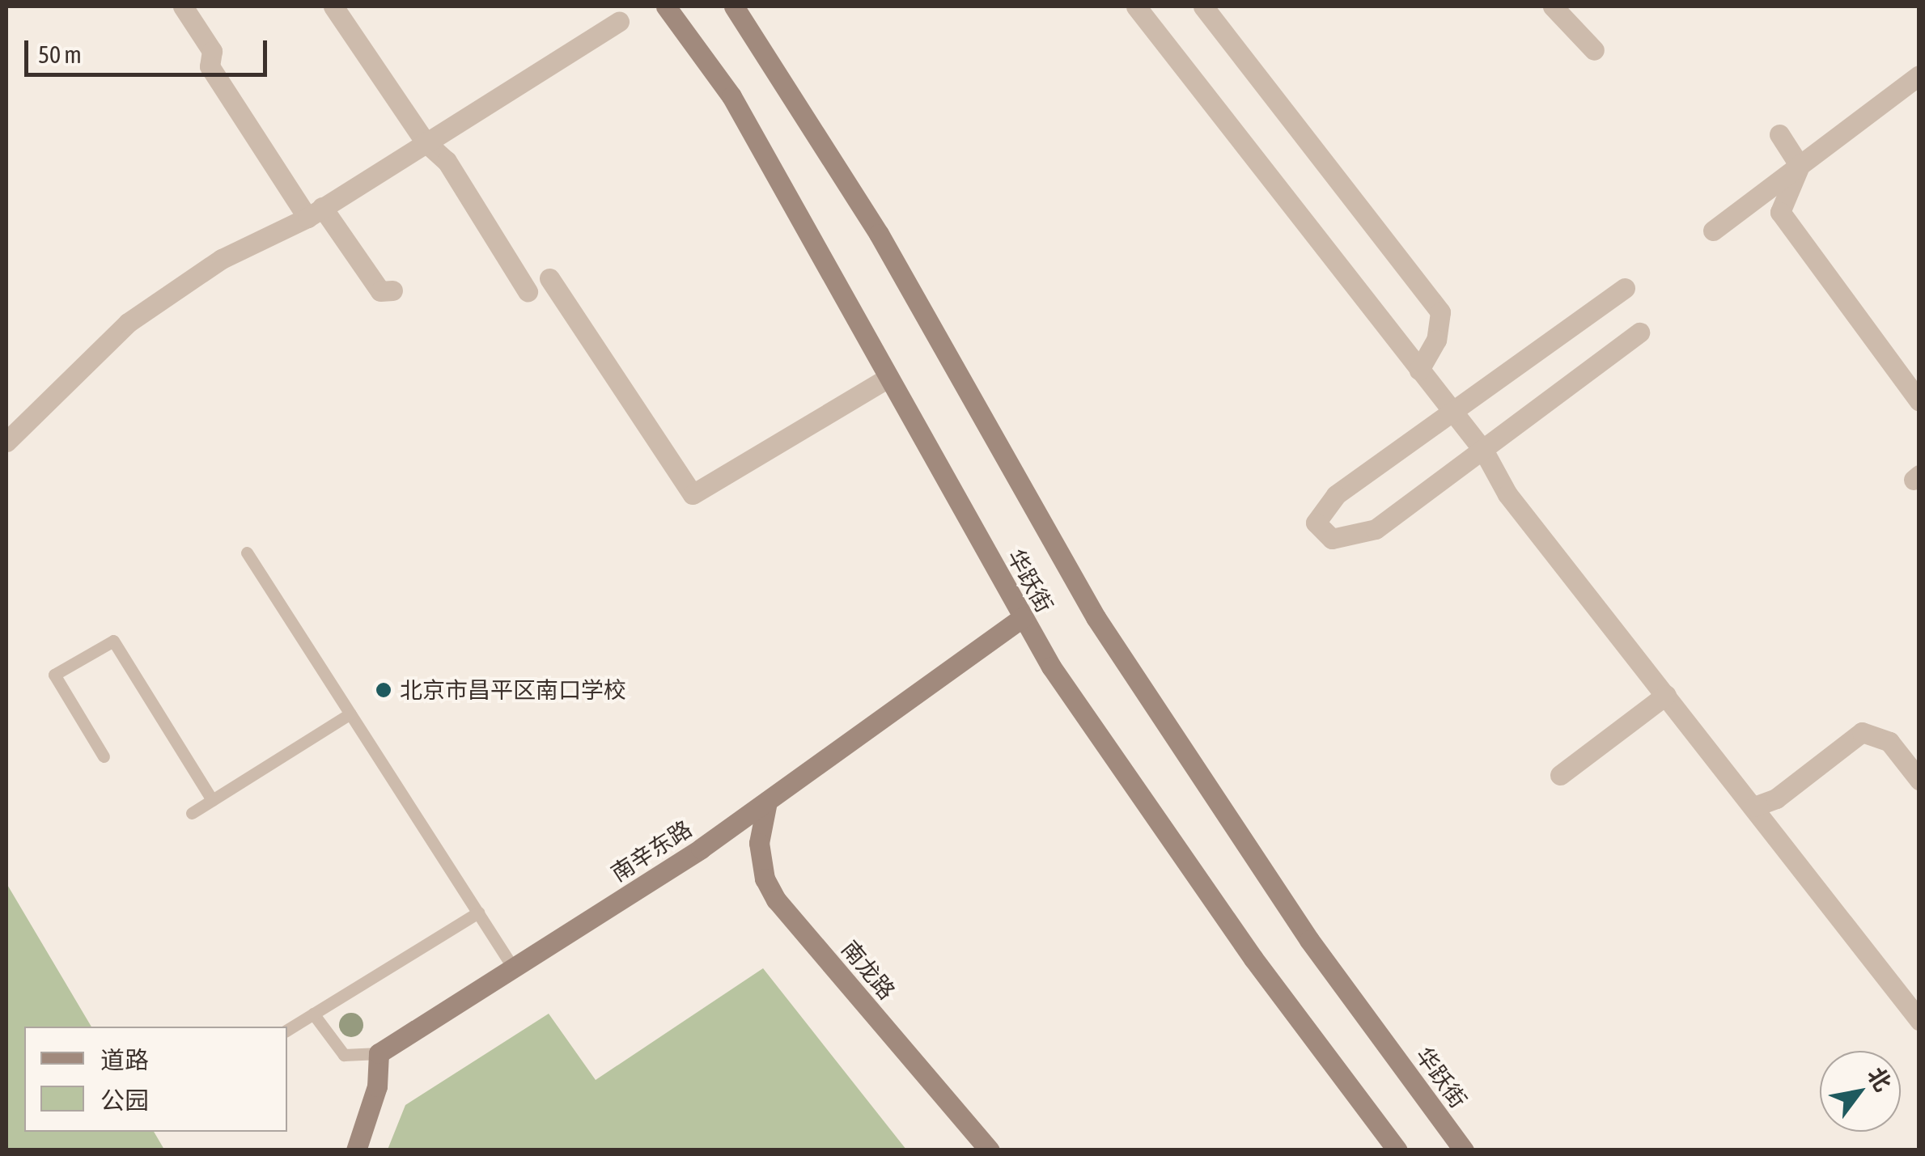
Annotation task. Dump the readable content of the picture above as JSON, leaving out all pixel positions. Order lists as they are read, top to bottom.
{
  "streets": {
    "street": ["华跃街", "南辛东路", "南龙路"]
  },
  "crossings": [
    ["华跃街", "南辛东路"],
    ["南辛东路", "南龙路"]
  ],
  "places": ["北京市昌平区南口学校"],
  "legend": ["道路", "公园"],
  "scale_bar": "50 m",
  "north": "top right"
}
